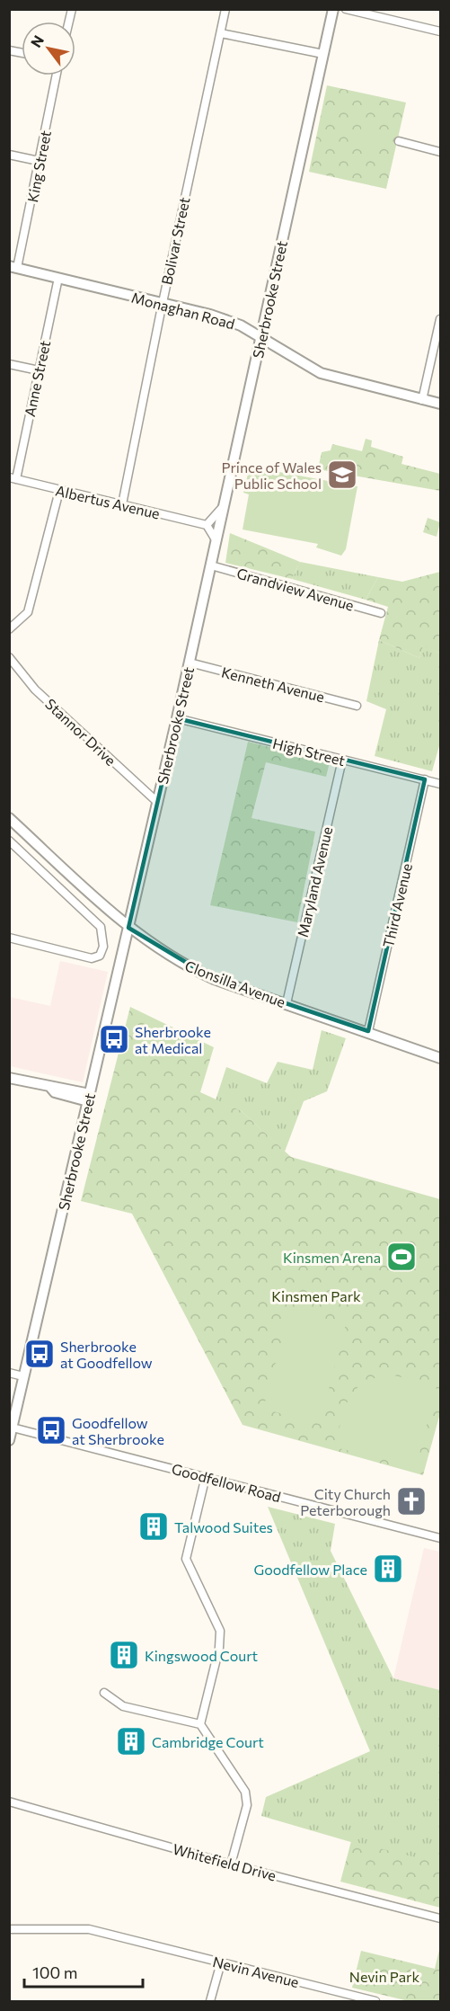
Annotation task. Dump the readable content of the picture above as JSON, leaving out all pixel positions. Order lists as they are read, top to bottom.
{
  "streets": {
    "main road": ["Sherbrooke Street", "Monaghan Road", "Clonsilla Avenue"],
    "street": [
      "King Street",
      "Bolivar Street",
      "Anne Street",
      "Albertus Avenue",
      "Grandview Avenue",
      "Kenneth Avenue",
      "Stannor Drive",
      "High Street",
      "Maryland Avenue",
      "Third Avenue",
      "Goodfellow Road",
      "Whitefield Drive",
      "Nevin Avenue"
    ]
  },
  "crossings": [
    ["King Street", "Monaghan Road"],
    ["Bolivar Street", "Monaghan Road"],
    ["Bolivar Street", "Albertus Avenue"],
    ["Sherbrooke Street", "Monaghan Road"],
    ["Sherbrooke Street", "Grandview Avenue"],
    ["Sherbrooke Street", "Kenneth Avenue"],
    ["Sherbrooke Street", "Stannor Drive"],
    ["Sherbrooke Street", "High Street"],
    ["Sherbrooke Street", "Clonsilla Avenue"],
    ["Sherbrooke Street", "Goodfellow Road"],
    ["Monaghan Road", "Anne Street"],
    ["Anne Street", "Albertus Avenue"],
    ["High Street", "Maryland Avenue"],
    ["High Street", "Third Avenue"],
    ["Maryland Avenue", "Clonsilla Avenue"],
    ["Third Avenue", "Clonsilla Avenue"]
  ],
  "parks": ["Kinsmen Park", "Nevin Park"],
  "places": {
    "school or university": ["Prince of Wales Public School"],
    "bus stop": ["Sherbrooke at Medical", "Sherbrooke at Goodfellow", "Goodfellow at Sherbrooke"],
    "sports": ["Kinsmen Arena"],
    "church": ["City Church Peterborough"],
    "building": [
      "Talwood Suites",
      "Goodfellow Place",
      "Kingswood Court",
      "Cambridge Court"
    ]
  },
  "scale_bar": "100 m",
  "north": "top left"
}
